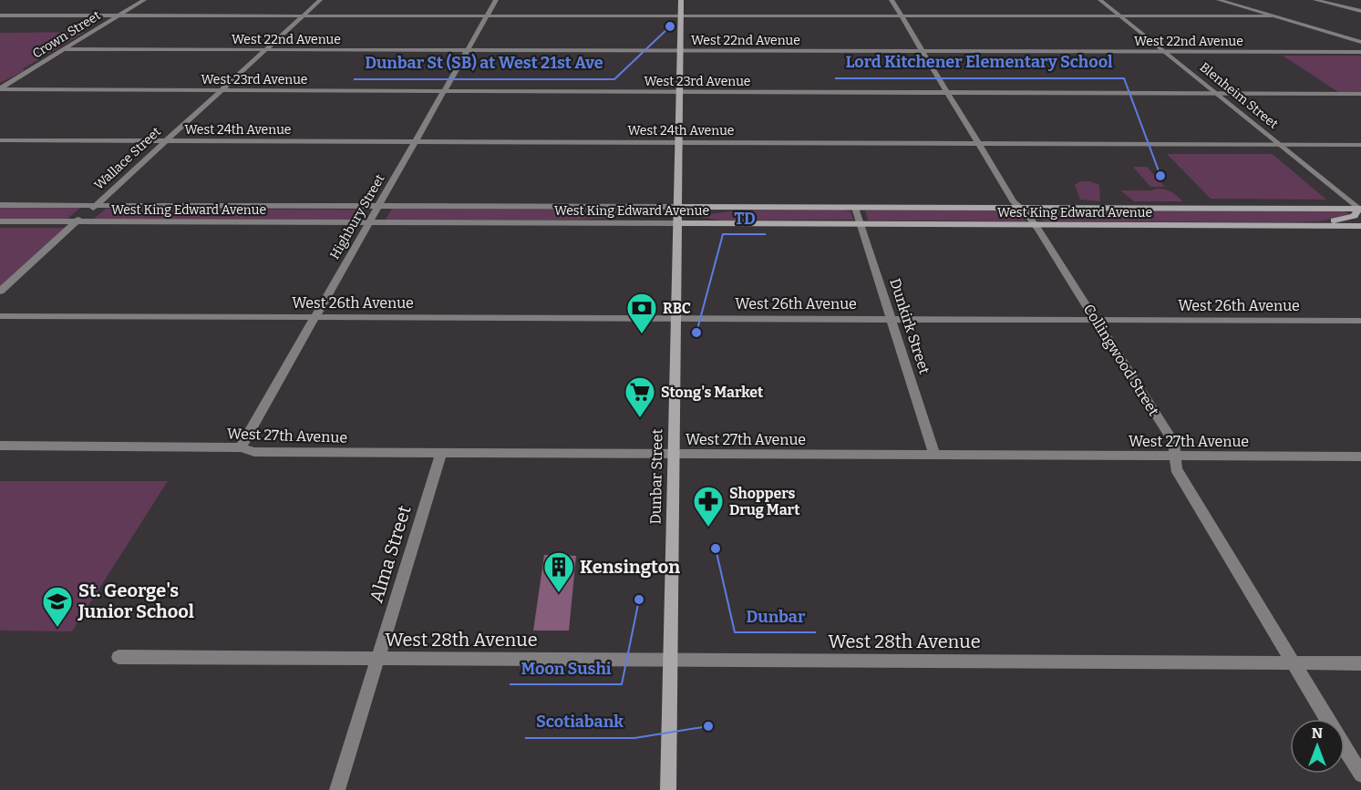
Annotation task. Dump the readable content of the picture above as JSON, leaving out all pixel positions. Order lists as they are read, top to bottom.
{
  "streets": {
    "main road": ["West King Edward Avenue", "Dunbar Street"],
    "street": [
      "Crown Street",
      "West 22nd Avenue",
      "West 23rd Avenue",
      "Blenheim Street",
      "West 24th Avenue",
      "Wallace Street",
      "Highbury Street",
      "West 26th Avenue",
      "Dunkirk Street",
      "Collingwood Street",
      "West 27th Avenue",
      "Alma Street",
      "West 28th Avenue"
    ]
  },
  "crossings": [
    ["Crown Street", "West 22nd Avenue"],
    ["Crown Street", "West 23rd Avenue"],
    ["West 22nd Avenue", "Blenheim Street"],
    ["West 22nd Avenue", "Wallace Street"],
    ["West 22nd Avenue", "Highbury Street"],
    ["West 22nd Avenue", "Collingwood Street"],
    ["West 22nd Avenue", "Dunbar Street"],
    ["West 23rd Avenue", "Blenheim Street"],
    ["West 23rd Avenue", "Wallace Street"],
    ["West 23rd Avenue", "Highbury Street"],
    ["West 23rd Avenue", "Collingwood Street"],
    ["West 23rd Avenue", "Dunbar Street"],
    ["Blenheim Street", "West 24th Avenue"],
    ["Blenheim Street", "West King Edward Avenue"],
    ["West 24th Avenue", "Wallace Street"],
    ["West 24th Avenue", "Highbury Street"],
    ["West 24th Avenue", "Collingwood Street"],
    ["West 24th Avenue", "Dunbar Street"],
    ["Wallace Street", "West King Edward Avenue"],
    ["West King Edward Avenue", "Highbury Street"],
    ["West King Edward Avenue", "Dunkirk Street"],
    ["West King Edward Avenue", "Collingwood Street"],
    ["West King Edward Avenue", "Dunbar Street"],
    ["Highbury Street", "West 26th Avenue"],
    ["Highbury Street", "West 27th Avenue"],
    ["West 26th Avenue", "Dunkirk Street"],
    ["West 26th Avenue", "Collingwood Street"],
    ["West 26th Avenue", "Dunbar Street"],
    ["Dunkirk Street", "West 27th Avenue"],
    ["Collingwood Street", "West 27th Avenue"],
    ["Collingwood Street", "West 28th Avenue"],
    ["West 27th Avenue", "Dunbar Street"],
    ["West 27th Avenue", "Alma Street"],
    ["Dunbar Street", "West 28th Avenue"],
    ["Alma Street", "West 28th Avenue"]
  ],
  "places": {
    "other": [
      "Dunbar St (SB) at West 21st Ave",
      "Lord Kitchener Elementary School",
      "TD",
      "Dunbar",
      "Moon Sushi",
      "Scotiabank"
    ],
    "bank": ["RBC"],
    "supermarket": ["Stong's Market"],
    "pharmacy": ["Shoppers Drug Mart"],
    "building": ["Kensington"],
    "school or university": ["St. George's Junior School"]
  },
  "north": "top"
}
